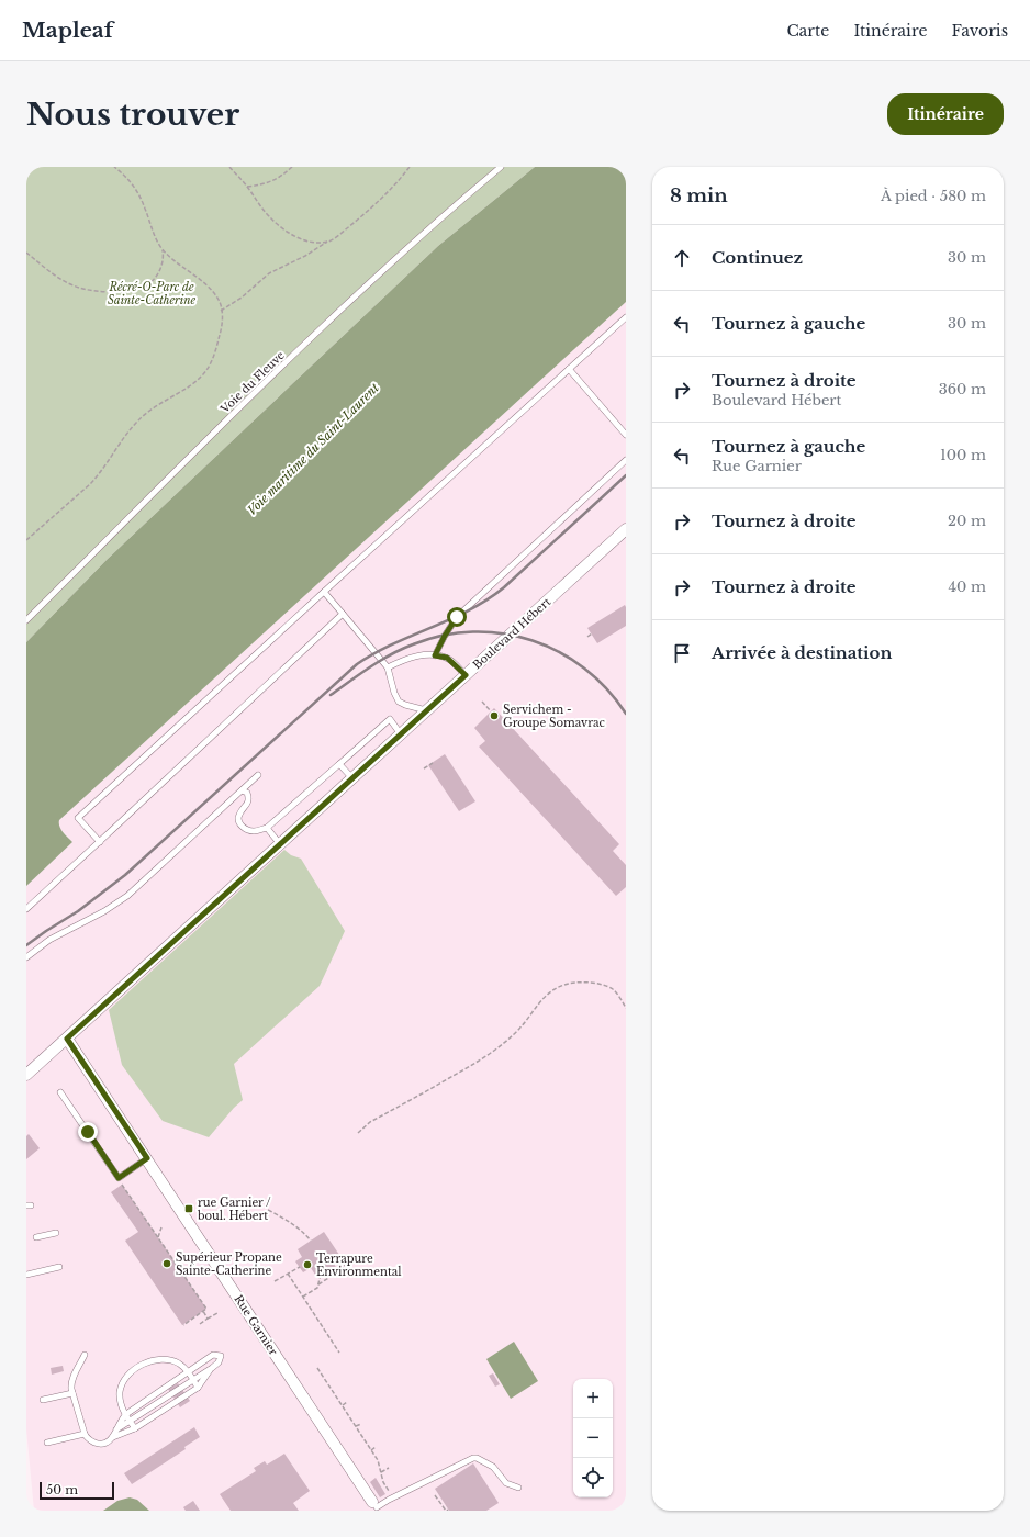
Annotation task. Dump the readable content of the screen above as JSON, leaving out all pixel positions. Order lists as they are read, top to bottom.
{
  "streets": {
    "street": ["Boulevard Hébert", "Rue Garnier"],
    "lane": ["Voie du Fleuve"]
  },
  "crossings": [
    ["Boulevard Hébert", "Rue Garnier"]
  ],
  "water": ["Voie maritime du Saint-Laurent"],
  "parks": ["Récré-O-Parc de Sainte-Catherine"],
  "places": {
    "other": ["Servichem - Groupe Somavrac", "Supérieur Propane Sainte-Catherine", "Terrapure Environmental"],
    "transit": ["rue Garnier / boul. Hébert"]
  },
  "scale_bar": "50 m",
  "page": {
    "header": "Mapleaf",
    "nav": ["Carte", "Itinéraire", "Favoris"],
    "buttons": "Itinéraire",
    "title": "Nous trouver",
    "heading": ["8 min", "À pied · 580 m"],
    "list": [
      ["Continuez", "30 m"],
      ["Tournez à gauche", "30 m"],
      ["Tournez à droite", "Boulevard Hébert", "360 m"],
      ["Tournez à gauche", "Rue Garnier", "100 m"],
      ["Tournez à droite", "20 m"],
      ["Tournez à droite", "40 m"],
      "Arrivée à destination"
    ],
    "map_buttons": ["+", "−"],
    "scale": "50 m"
  }
}
